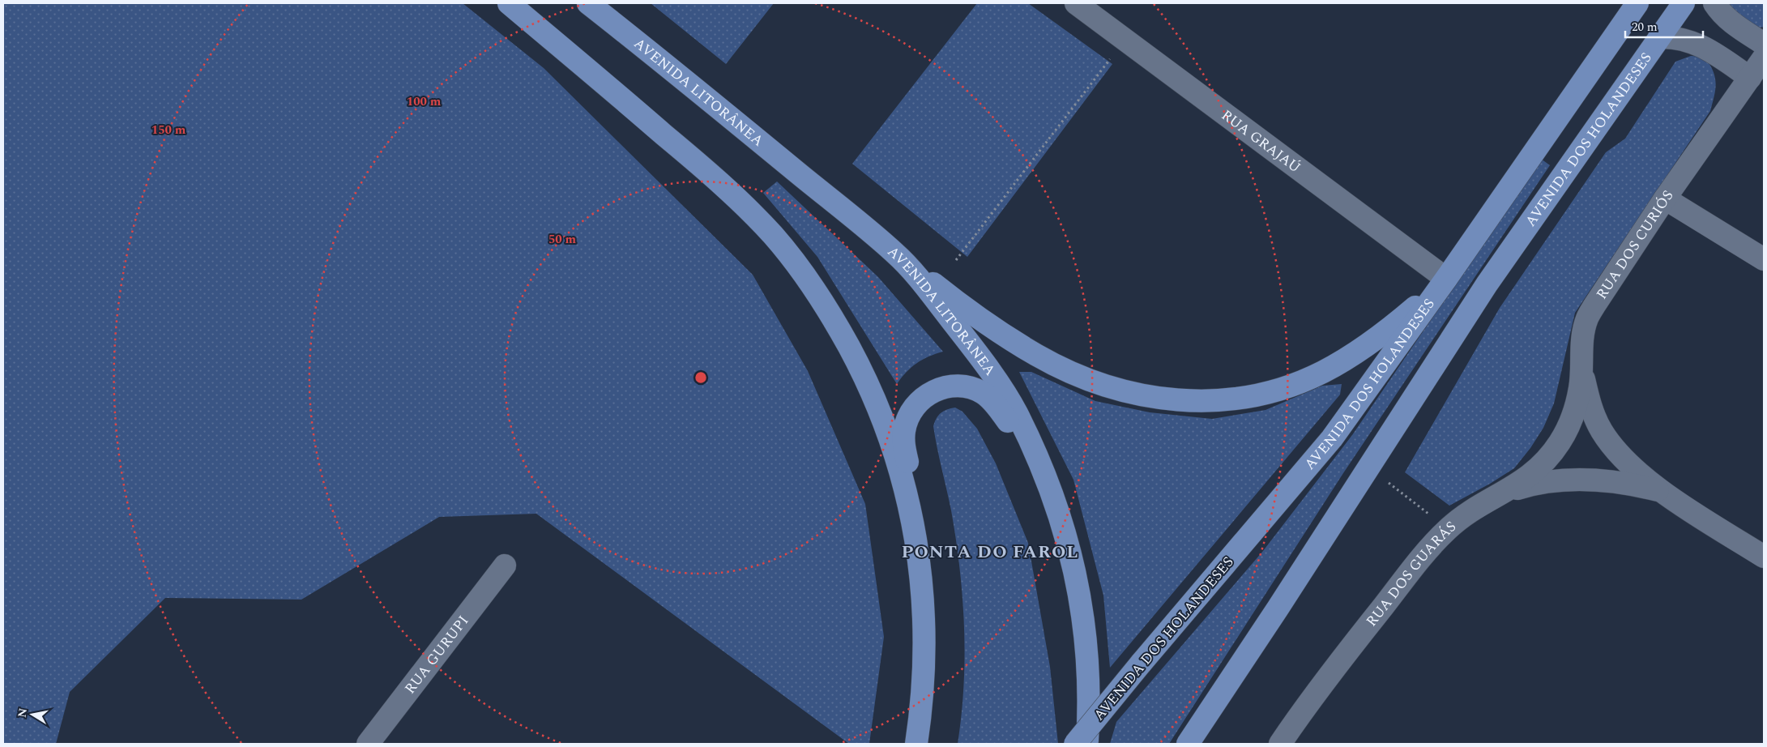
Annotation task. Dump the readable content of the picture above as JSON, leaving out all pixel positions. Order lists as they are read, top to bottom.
{
  "streets": {
    "main road": ["AVENIDA LITORÂNEA", "AVENIDA DOS HOLANDESES"],
    "street": [
      "RUA GRAJAÚ",
      "RUA DOS CURIÓS",
      "RUA DOS GUARÁS",
      "RUA GURUPI"
    ]
  },
  "crossings": [
    ["AVENIDA DOS HOLANDESES", "RUA GRAJAÚ"],
    ["RUA DOS CURIÓS", "RUA DOS GUARÁS"]
  ],
  "districts": ["PONTA DO FAROL"],
  "scale_bar": "20 m",
  "north": "left",
  "rings": ["100 m", "150 m", "50 m"]
}
